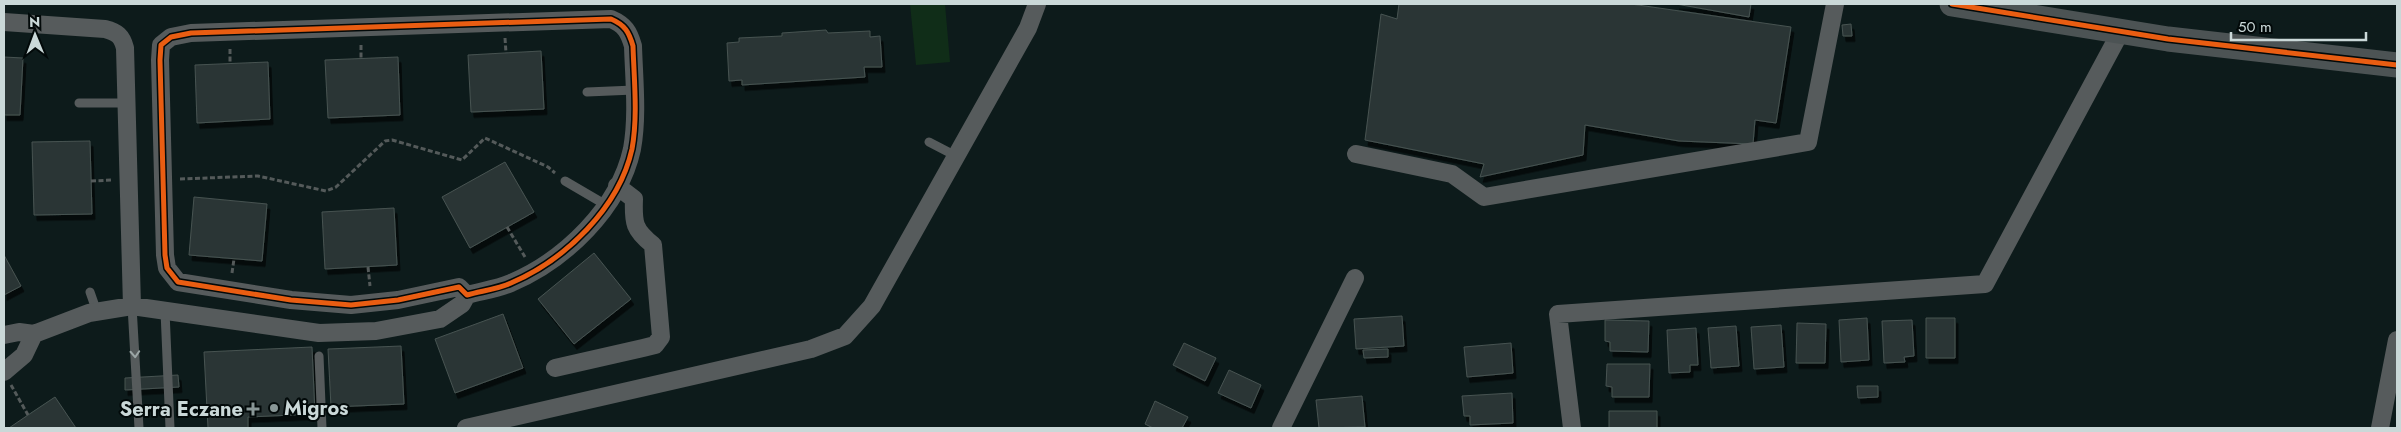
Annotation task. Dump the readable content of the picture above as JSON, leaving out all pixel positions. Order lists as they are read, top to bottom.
{
  "places": {
    "other": ["Migros"],
    "health": ["Serra Eczane"]
  },
  "scale_bar": "50 m",
  "north": "top"
}
